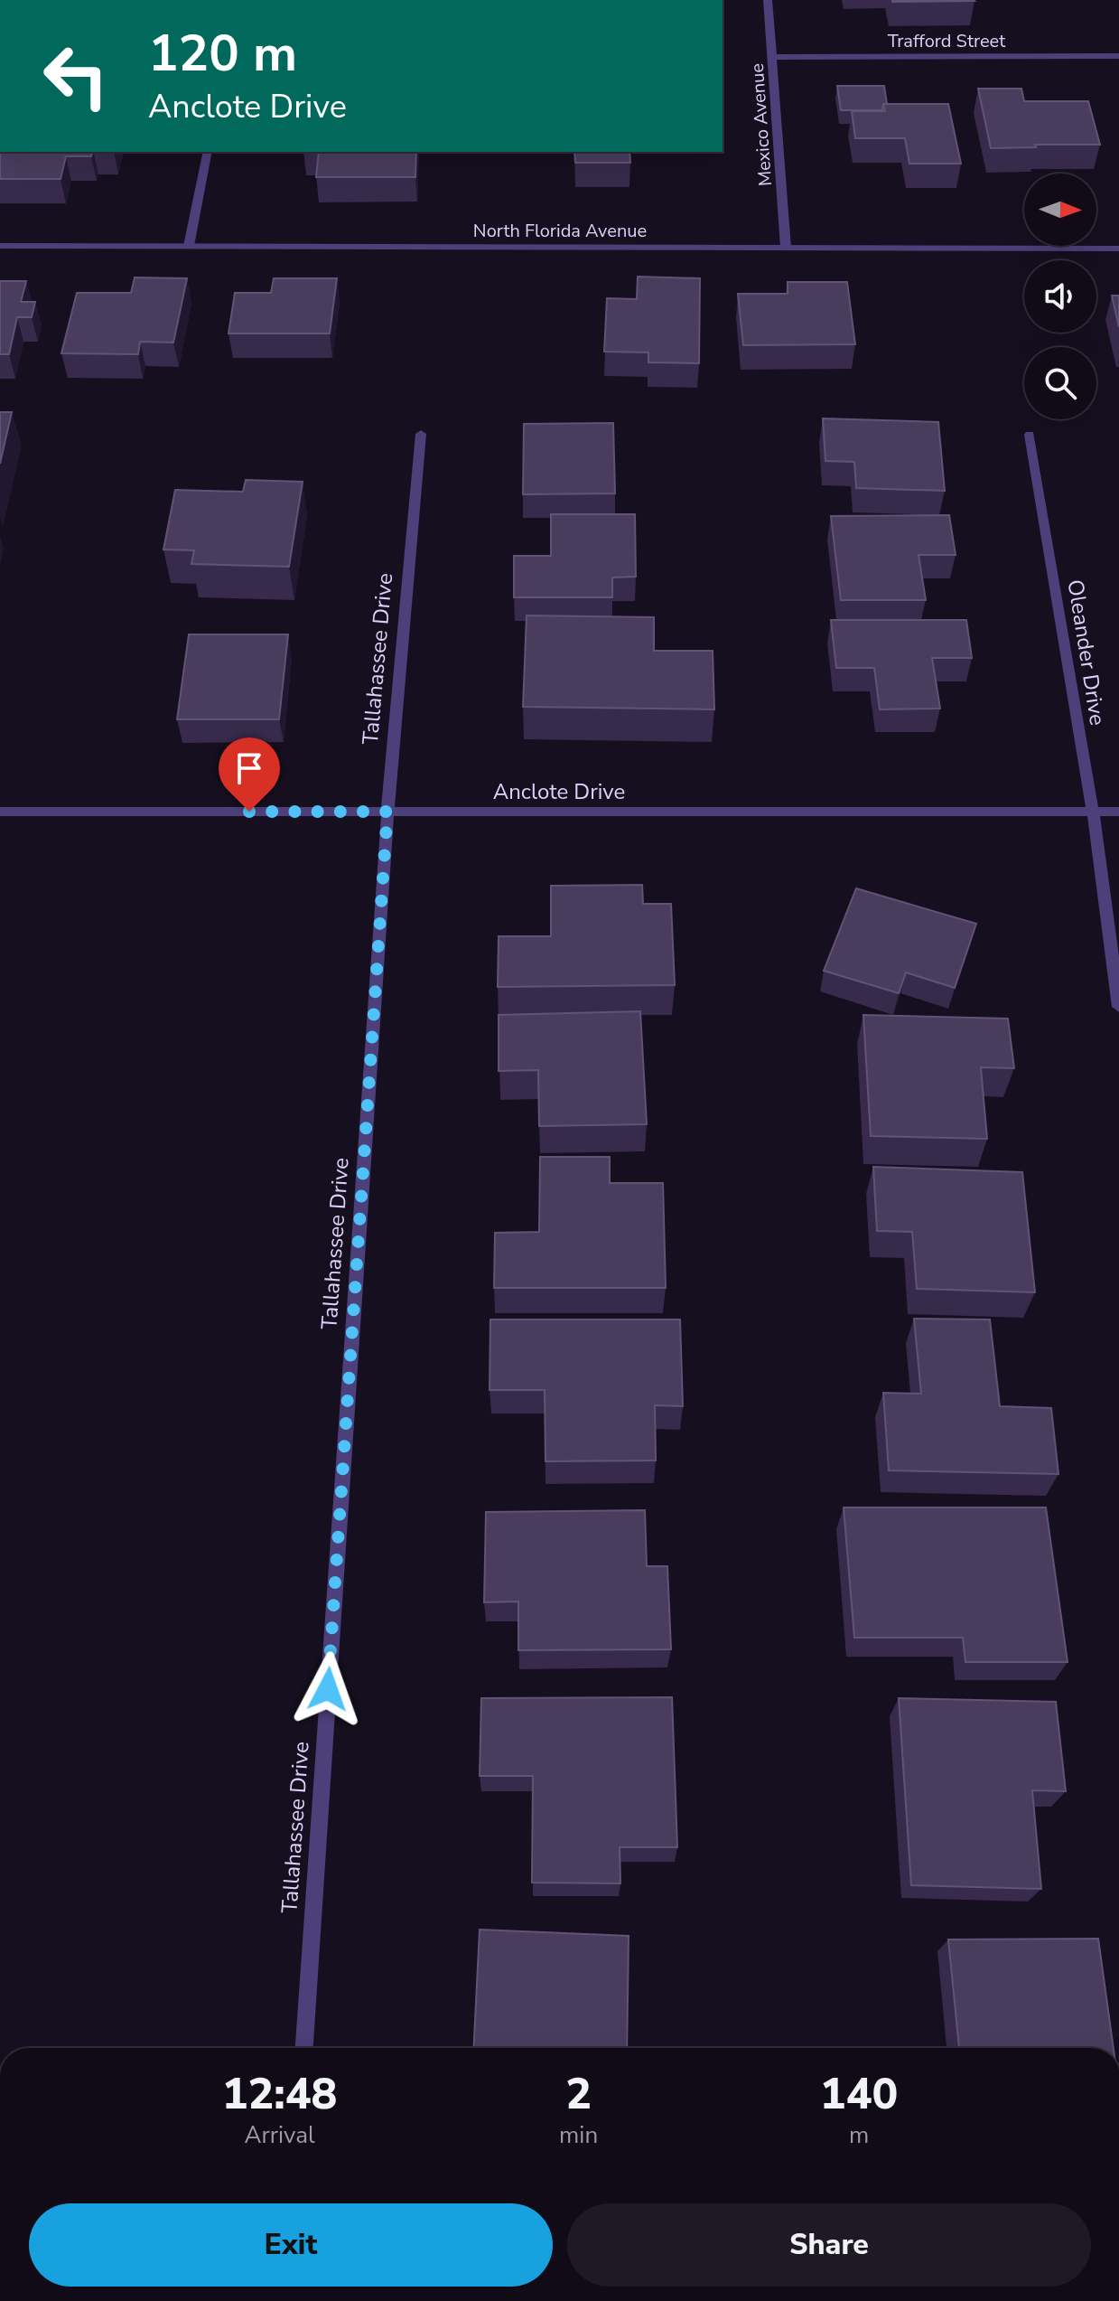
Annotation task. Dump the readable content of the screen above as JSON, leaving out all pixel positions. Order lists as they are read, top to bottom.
{
  "streets": {
    "street": [
      "Trafford Street",
      "Mexico Avenue",
      "North Florida Avenue",
      "Oleander Drive",
      "Tallahassee Drive",
      "Anclote Drive"
    ]
  },
  "crossings": [
    ["Trafford Street", "Mexico Avenue"],
    ["Mexico Avenue", "North Florida Avenue"],
    ["Oleander Drive", "Anclote Drive"],
    ["Tallahassee Drive", "Anclote Drive"]
  ],
  "north": "right",
  "page": {
    "turn": ["120 m", "Anclote Drive"],
    "eta": [
      "12:48",
      "Arrival",
      "2",
      "min",
      "140",
      "m"
    ],
    "buttons": ["Exit", "Share"]
  }
}
